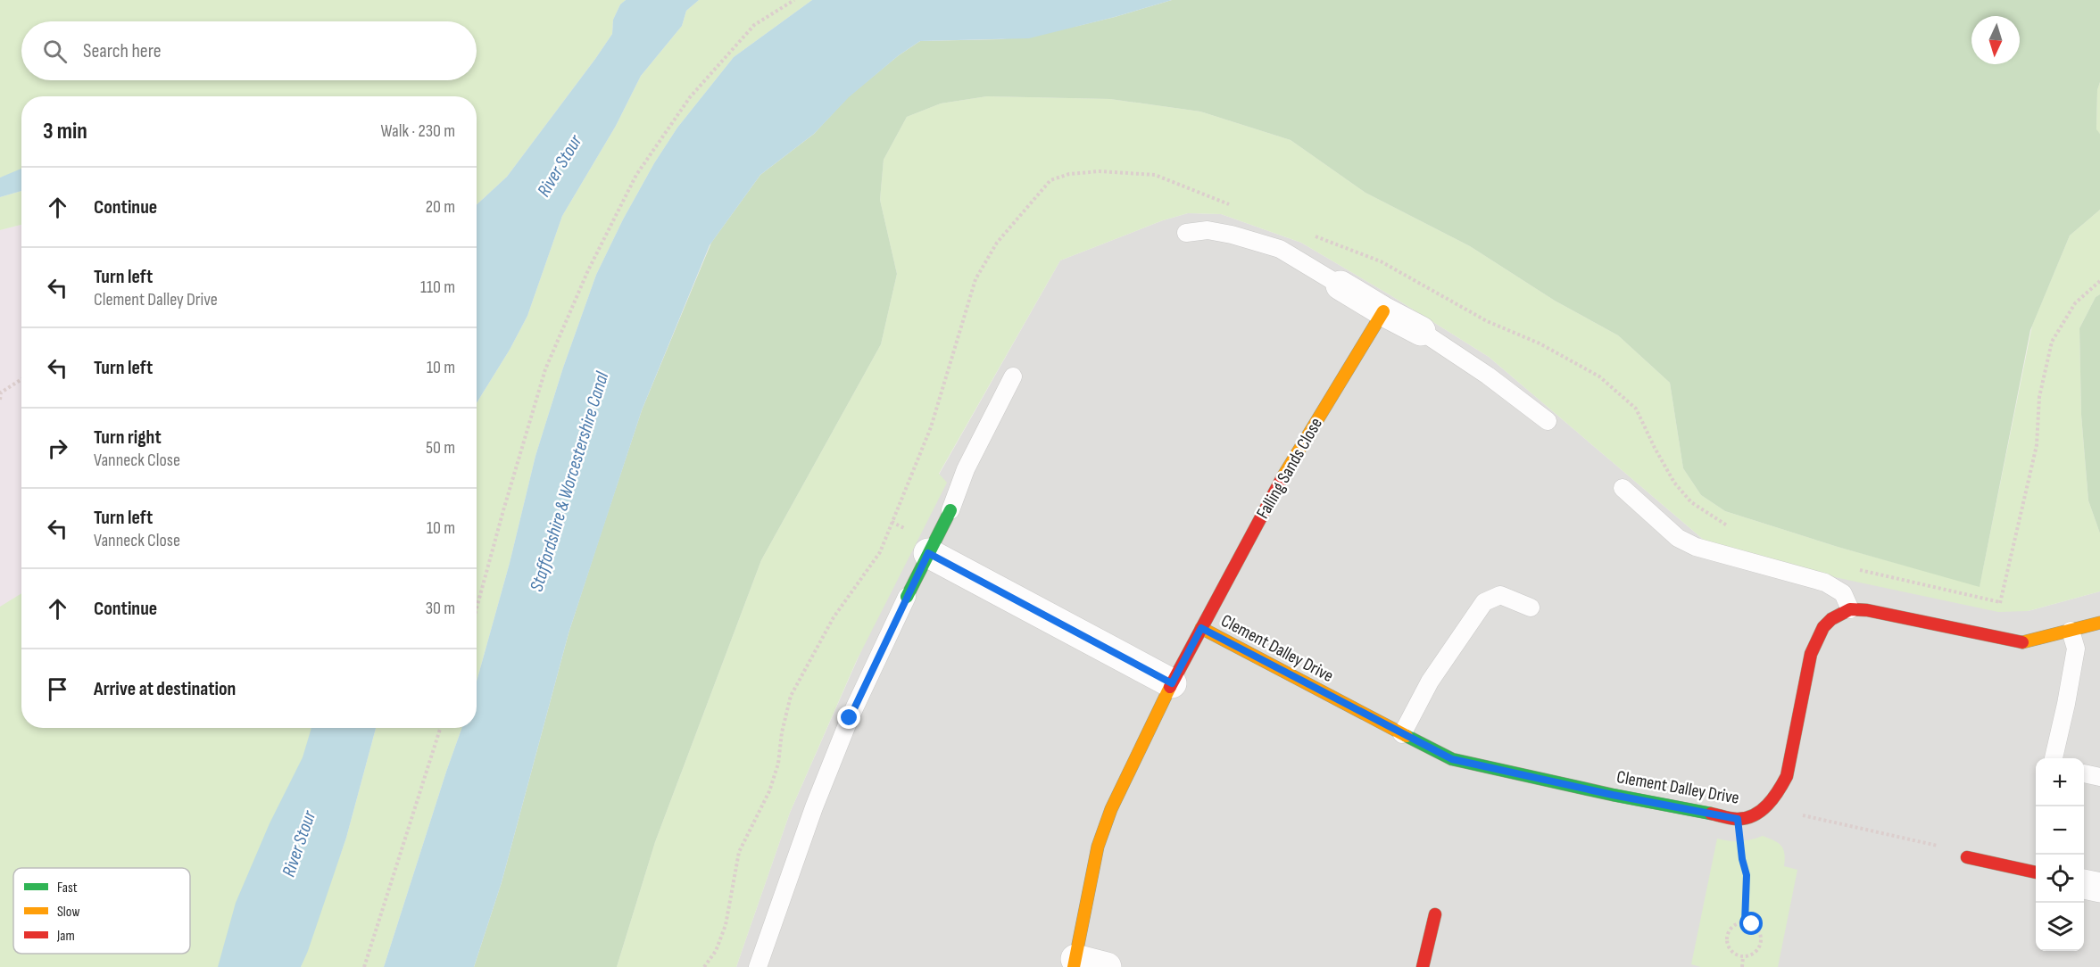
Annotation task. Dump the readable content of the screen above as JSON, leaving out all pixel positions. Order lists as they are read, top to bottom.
{
  "streets": {
    "street": ["Falling Sands Close", "Clement Dalley Drive"]
  },
  "crossings": [
    ["Falling Sands Close", "Clement Dalley Drive"]
  ],
  "water": ["River Stour", "Staffordshire & Worcestershire Canal"],
  "legend": ["Fast", "Slow", "Jam"],
  "north": "bottom",
  "page": {
    "search": "Search here",
    "heading": ["3 min", "Walk · 230 m"],
    "list": [
      ["Continue", "20 m"],
      ["Turn left", "Clement Dalley Drive", "110 m"],
      ["Turn left", "10 m"],
      ["Turn right", "Vanneck Close", "50 m"],
      ["Turn left", "Vanneck Close", "10 m"],
      ["Continue", "30 m"],
      "Arrive at destination"
    ],
    "map_buttons": ["+", "−"]
  }
}
